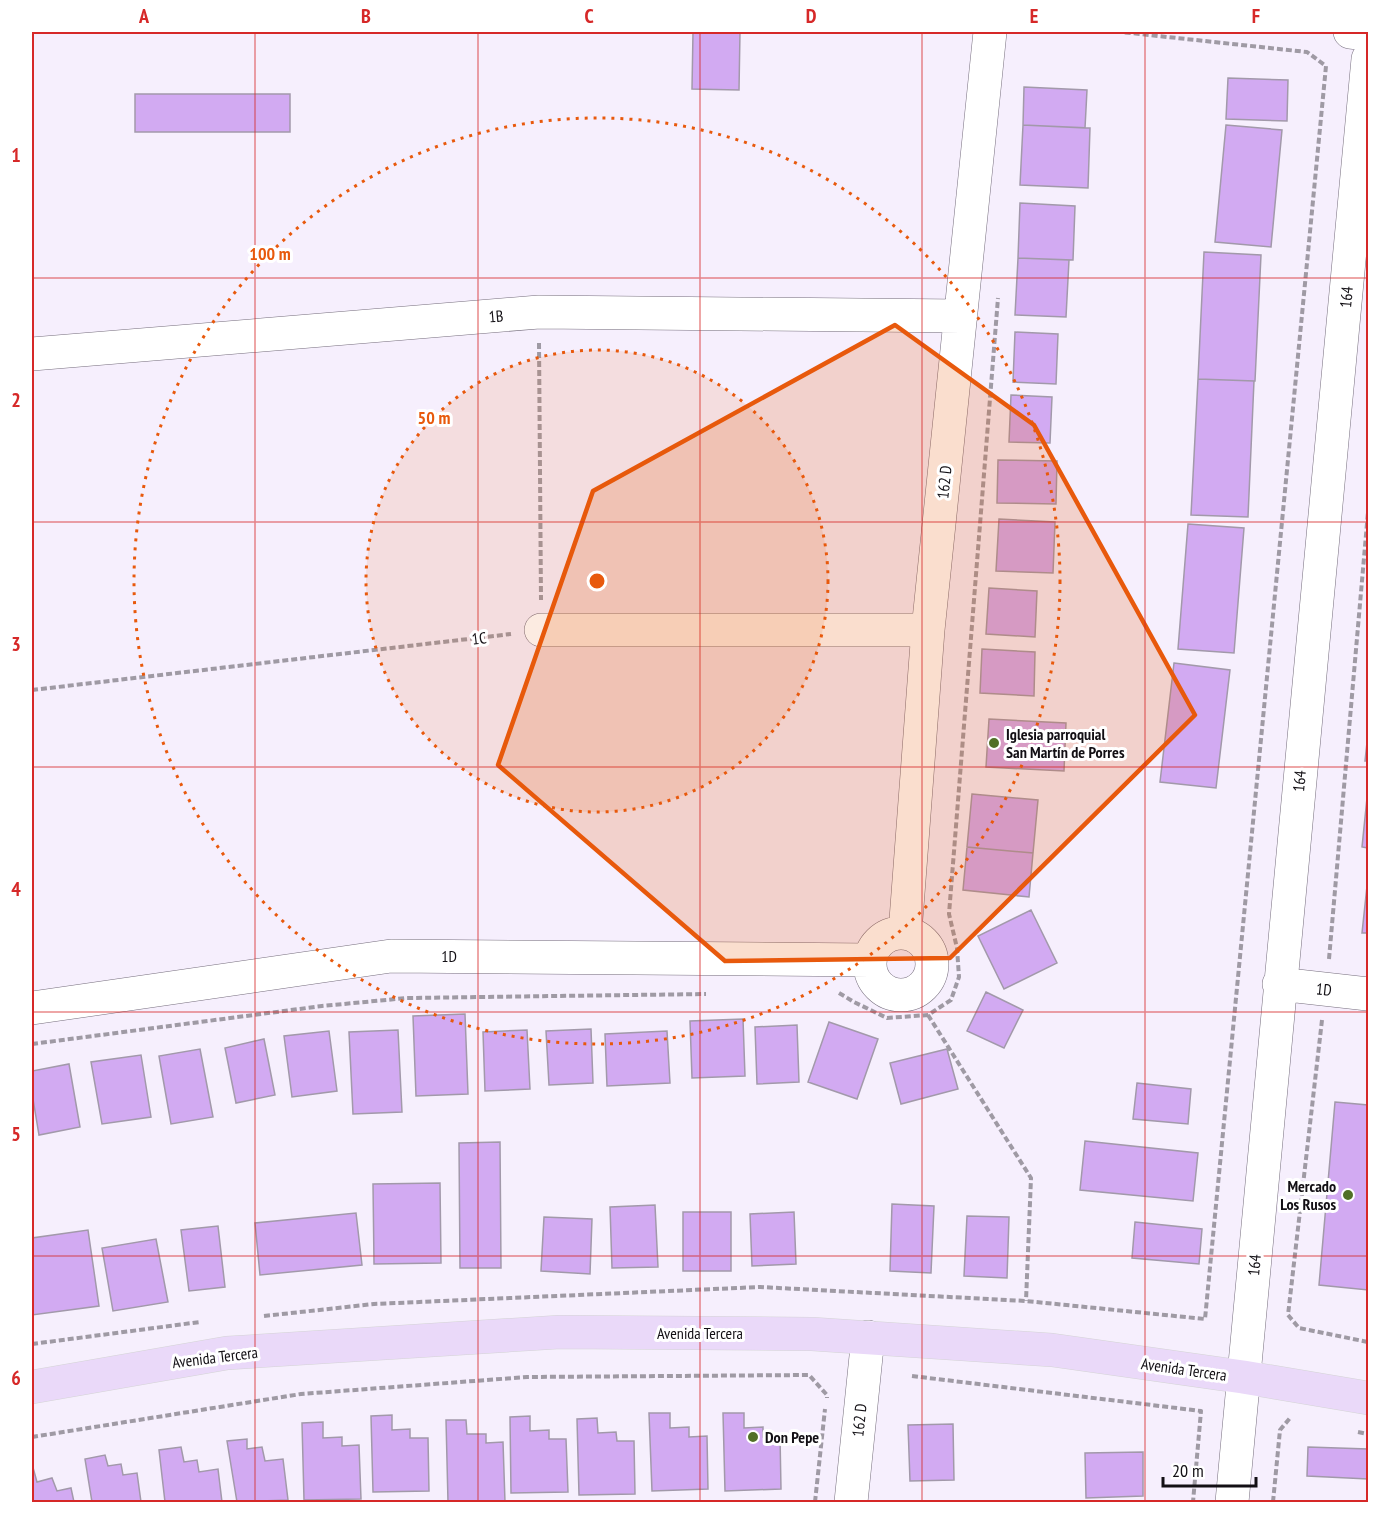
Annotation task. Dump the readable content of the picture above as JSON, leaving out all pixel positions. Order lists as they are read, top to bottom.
{
  "streets": {
    "main road": ["Avenida Tercera"],
    "street": [
      "164",
      "1B",
      "162 D",
      "1D"
    ],
    "path": ["1C"]
  },
  "crossings": [
    ["164", "1D"],
    ["164", "Avenida Tercera"],
    ["1B", "162 D"],
    ["162 D", "1D"],
    ["162 D", "Avenida Tercera"]
  ],
  "places": ["Iglesia parroquial San Martín de Porres", "Mercado Los Rusos", "Don Pepe"],
  "scale_bar": "20 m",
  "grid": {
    "columns": [
      "A",
      "B",
      "C",
      "D",
      "E",
      "F"
    ],
    "rows": [
      "1",
      "2",
      "3",
      "4",
      "5",
      "6"
    ]
  },
  "rings": ["100 m", "50 m"]
}
